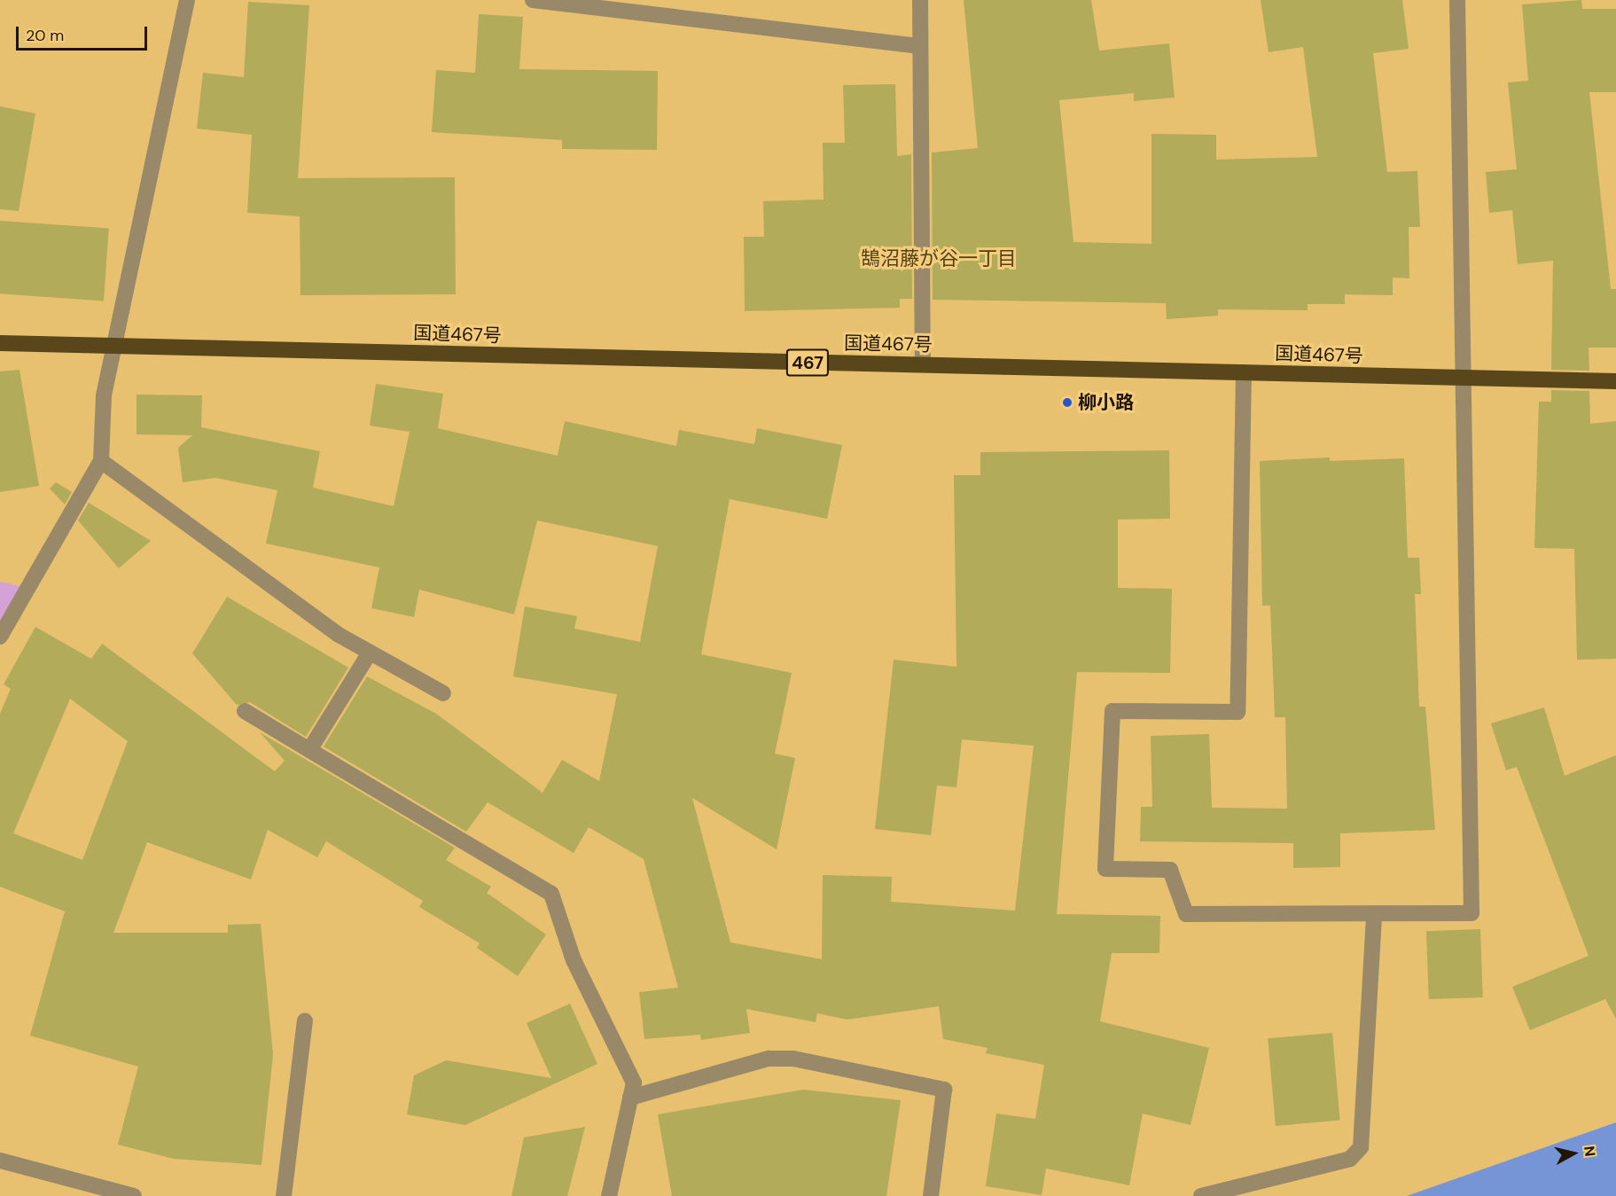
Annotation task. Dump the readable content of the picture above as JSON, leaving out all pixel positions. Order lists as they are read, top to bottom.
{
  "streets": {
    "highway": ["国道467号", "467"]
  },
  "districts": ["鵠沼藤が谷一丁目"],
  "places": ["柳小路"],
  "scale_bar": "20 m",
  "north": "right"
}
